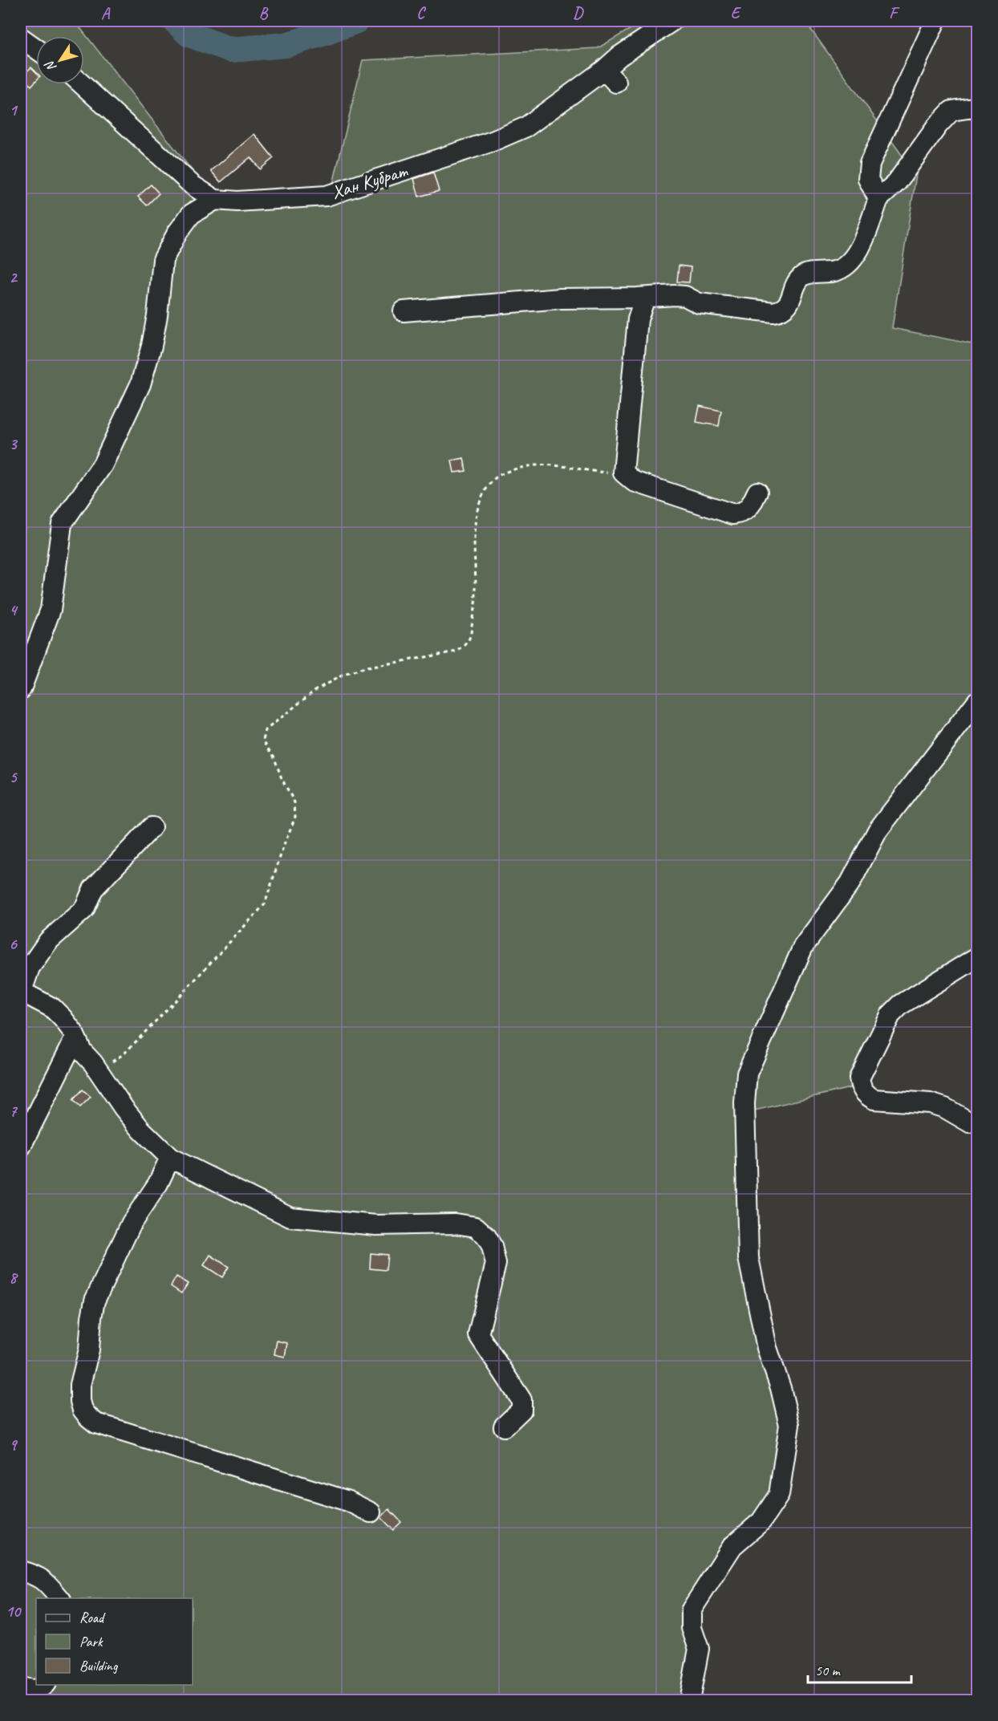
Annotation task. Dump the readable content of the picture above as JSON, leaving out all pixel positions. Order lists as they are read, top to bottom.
{
  "streets": {
    "street": ["Хан Кубрат"]
  },
  "legend": ["Road", "Park", "Building"],
  "scale_bar": "50 m",
  "north": "bottom left",
  "grid": {
    "columns": [
      "A",
      "B",
      "C",
      "D",
      "E",
      "F"
    ],
    "rows": [
      "1",
      "2",
      "3",
      "4",
      "5",
      "6",
      "7",
      "8",
      "9",
      "10"
    ]
  }
}
